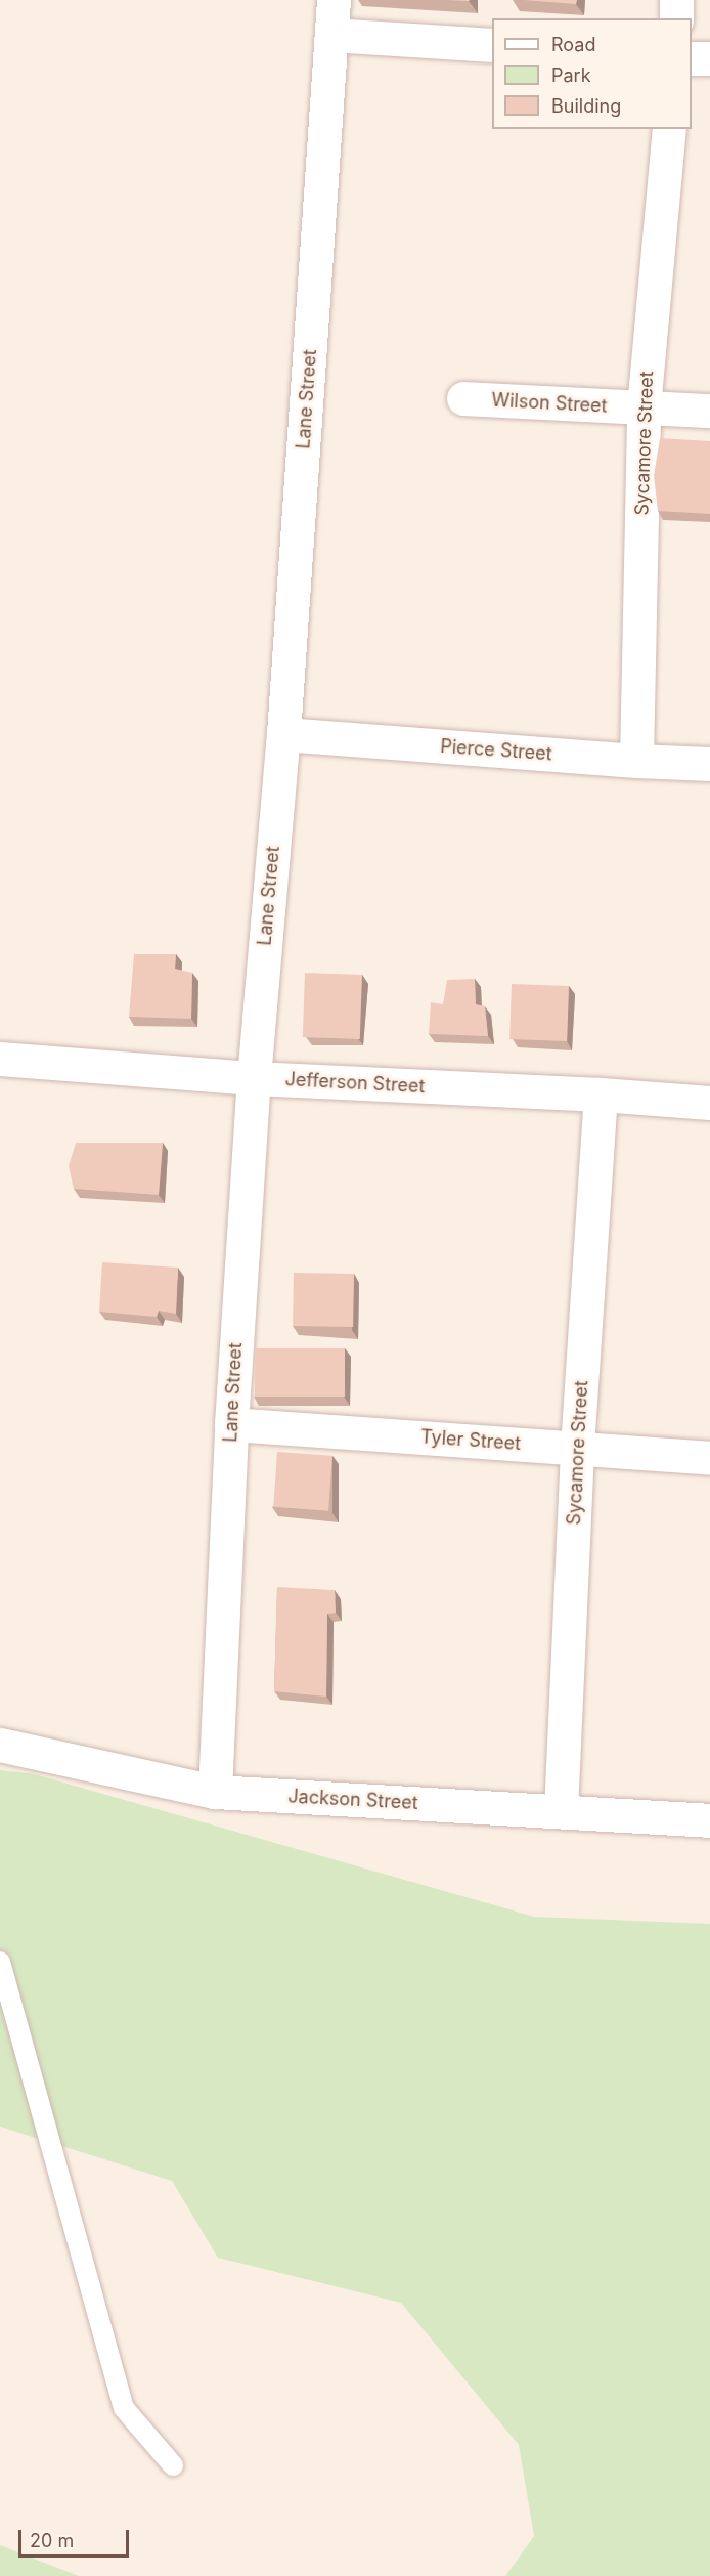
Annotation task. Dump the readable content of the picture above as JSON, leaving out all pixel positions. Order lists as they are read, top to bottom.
{
  "streets": {
    "street": [
      "Lane Street",
      "Wilson Street",
      "Sycamore Street",
      "Pierce Street",
      "Jefferson Street",
      "Tyler Street",
      "Jackson Street"
    ]
  },
  "crossings": [
    ["Lane Street", "Pierce Street"],
    ["Lane Street", "Jefferson Street"],
    ["Lane Street", "Tyler Street"],
    ["Lane Street", "Jackson Street"],
    ["Wilson Street", "Sycamore Street"],
    ["Sycamore Street", "Pierce Street"],
    ["Sycamore Street", "Jefferson Street"],
    ["Sycamore Street", "Tyler Street"],
    ["Sycamore Street", "Jackson Street"]
  ],
  "legend": ["Road", "Park", "Building"],
  "scale_bar": "20 m"
}
